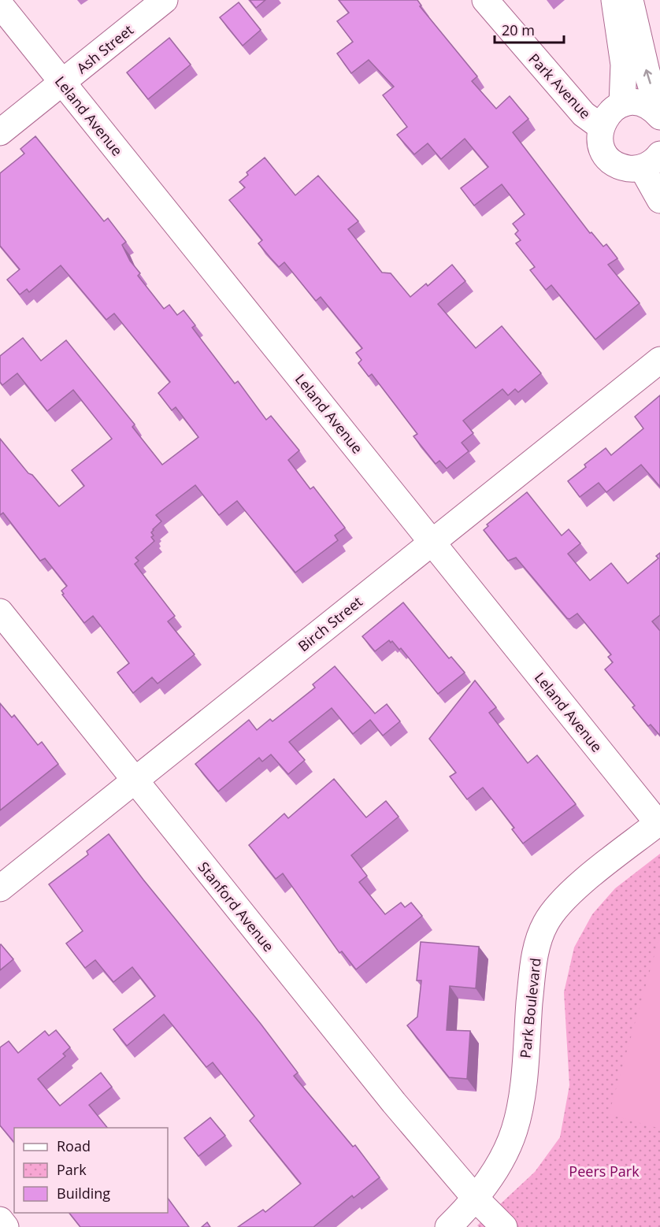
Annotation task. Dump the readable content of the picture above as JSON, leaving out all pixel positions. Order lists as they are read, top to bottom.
{
  "streets": {
    "street": [
      "Ash Street",
      "Park Avenue",
      "Leland Avenue",
      "Birch Street",
      "Stanford Avenue",
      "Park Boulevard"
    ]
  },
  "crossings": [
    ["Ash Street", "Leland Avenue"],
    ["Leland Avenue", "Birch Street"],
    ["Leland Avenue", "Park Boulevard"],
    ["Birch Street", "Stanford Avenue"],
    ["Stanford Avenue", "Park Boulevard"]
  ],
  "parks": ["Peers Park"],
  "legend": ["Road", "Park", "Building"],
  "scale_bar": "20 m"
}
